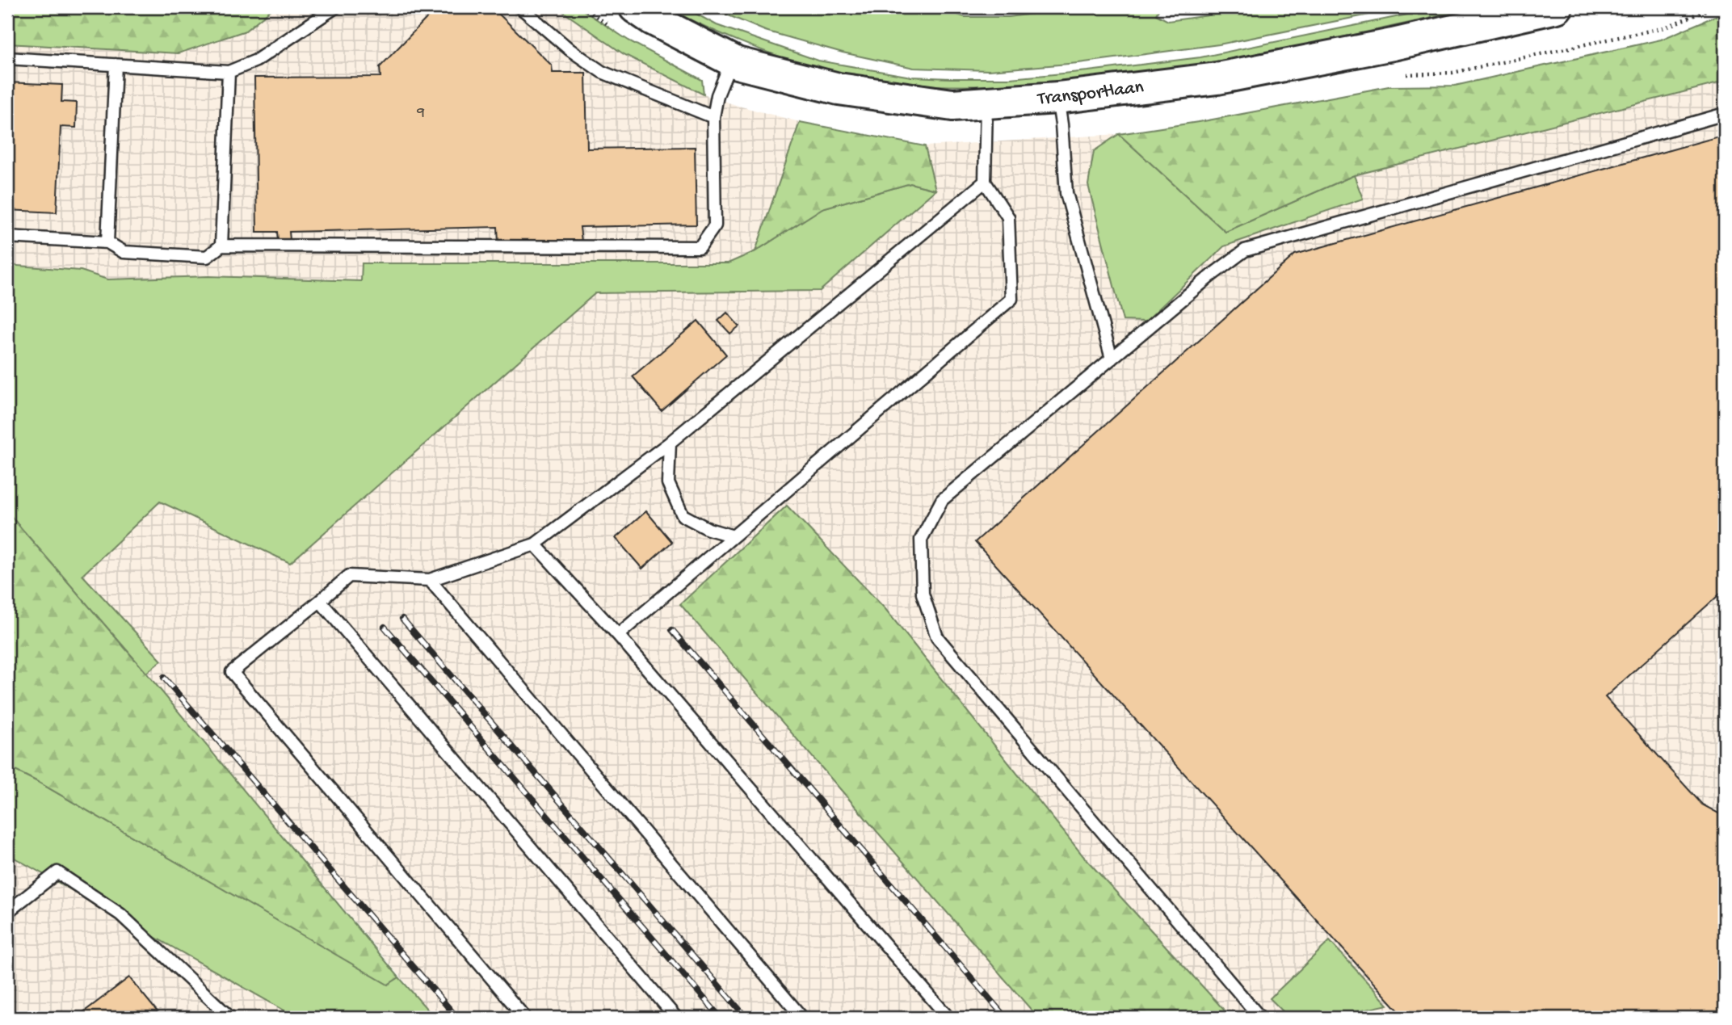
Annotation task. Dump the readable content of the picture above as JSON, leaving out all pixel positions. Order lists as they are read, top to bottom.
{
  "streets": {
    "street": ["Transportlaan"]
  },
  "house_numbers": ["9"]
}
